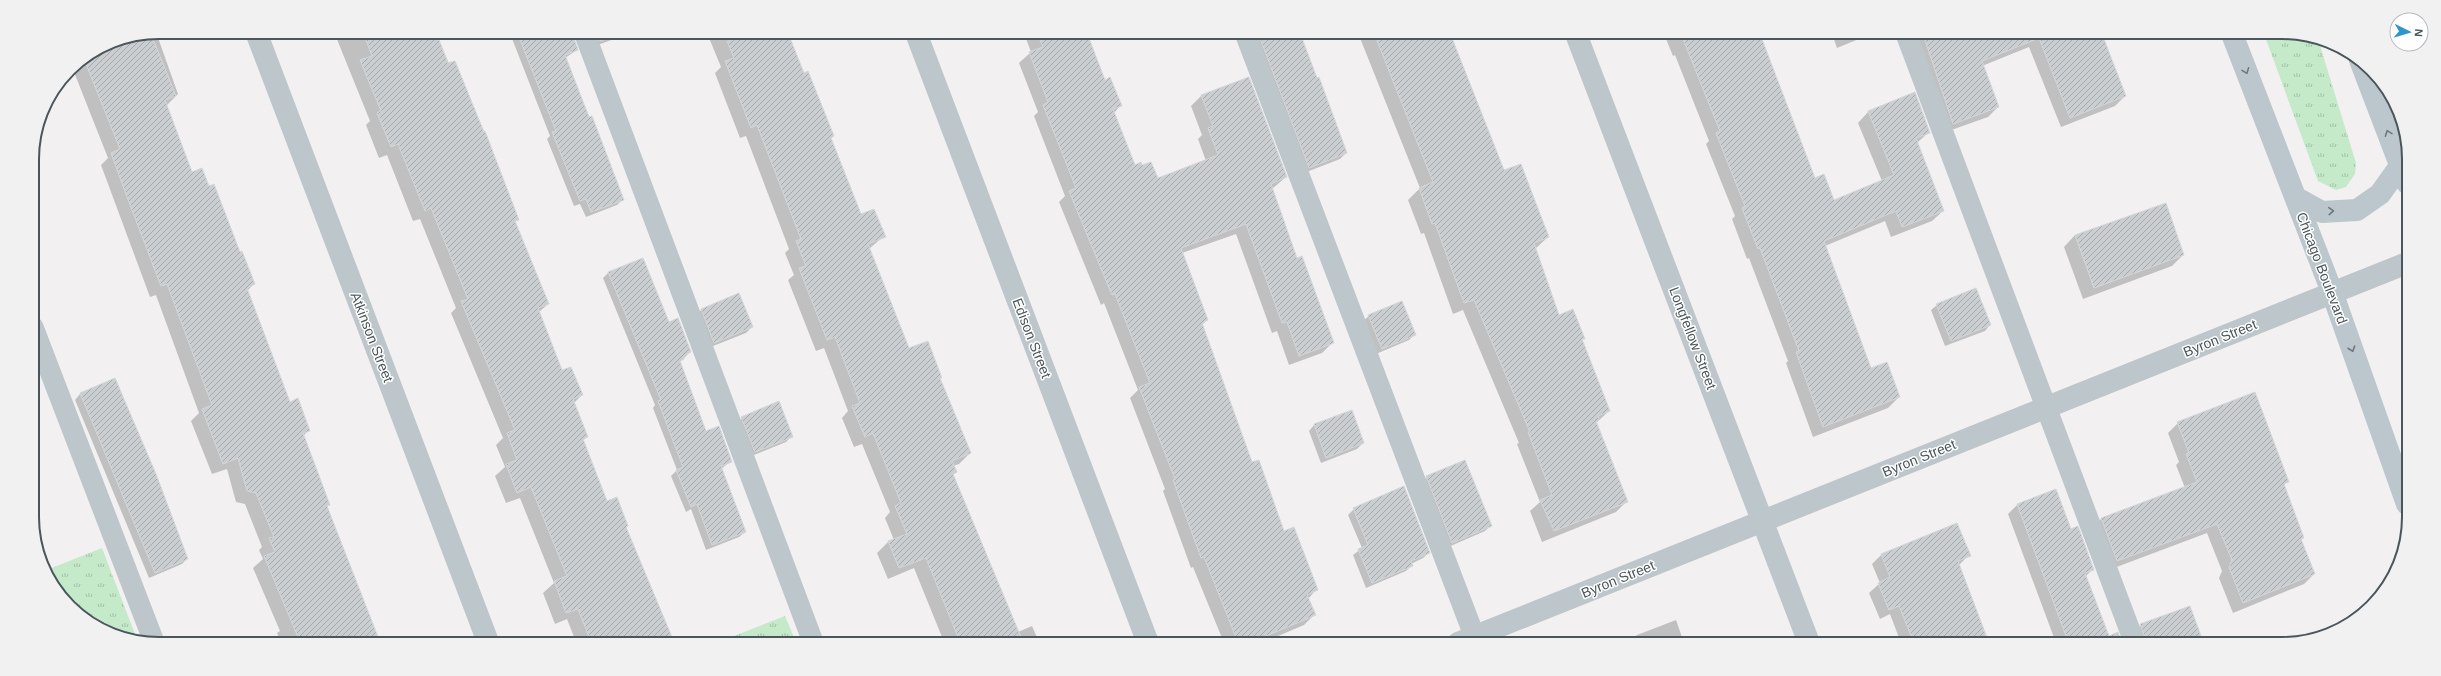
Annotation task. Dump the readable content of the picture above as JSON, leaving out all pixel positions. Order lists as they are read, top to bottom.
{
  "streets": {
    "street": [
      "Chicago Boulevard",
      "Atkinson Street",
      "Edison Street",
      "Longfellow Street",
      "Byron Street"
    ]
  },
  "crossings": [
    ["Chicago Boulevard", "Byron Street"],
    ["Longfellow Street", "Byron Street"]
  ],
  "one_way": ["Chicago Boulevard"],
  "north": "right"
}
